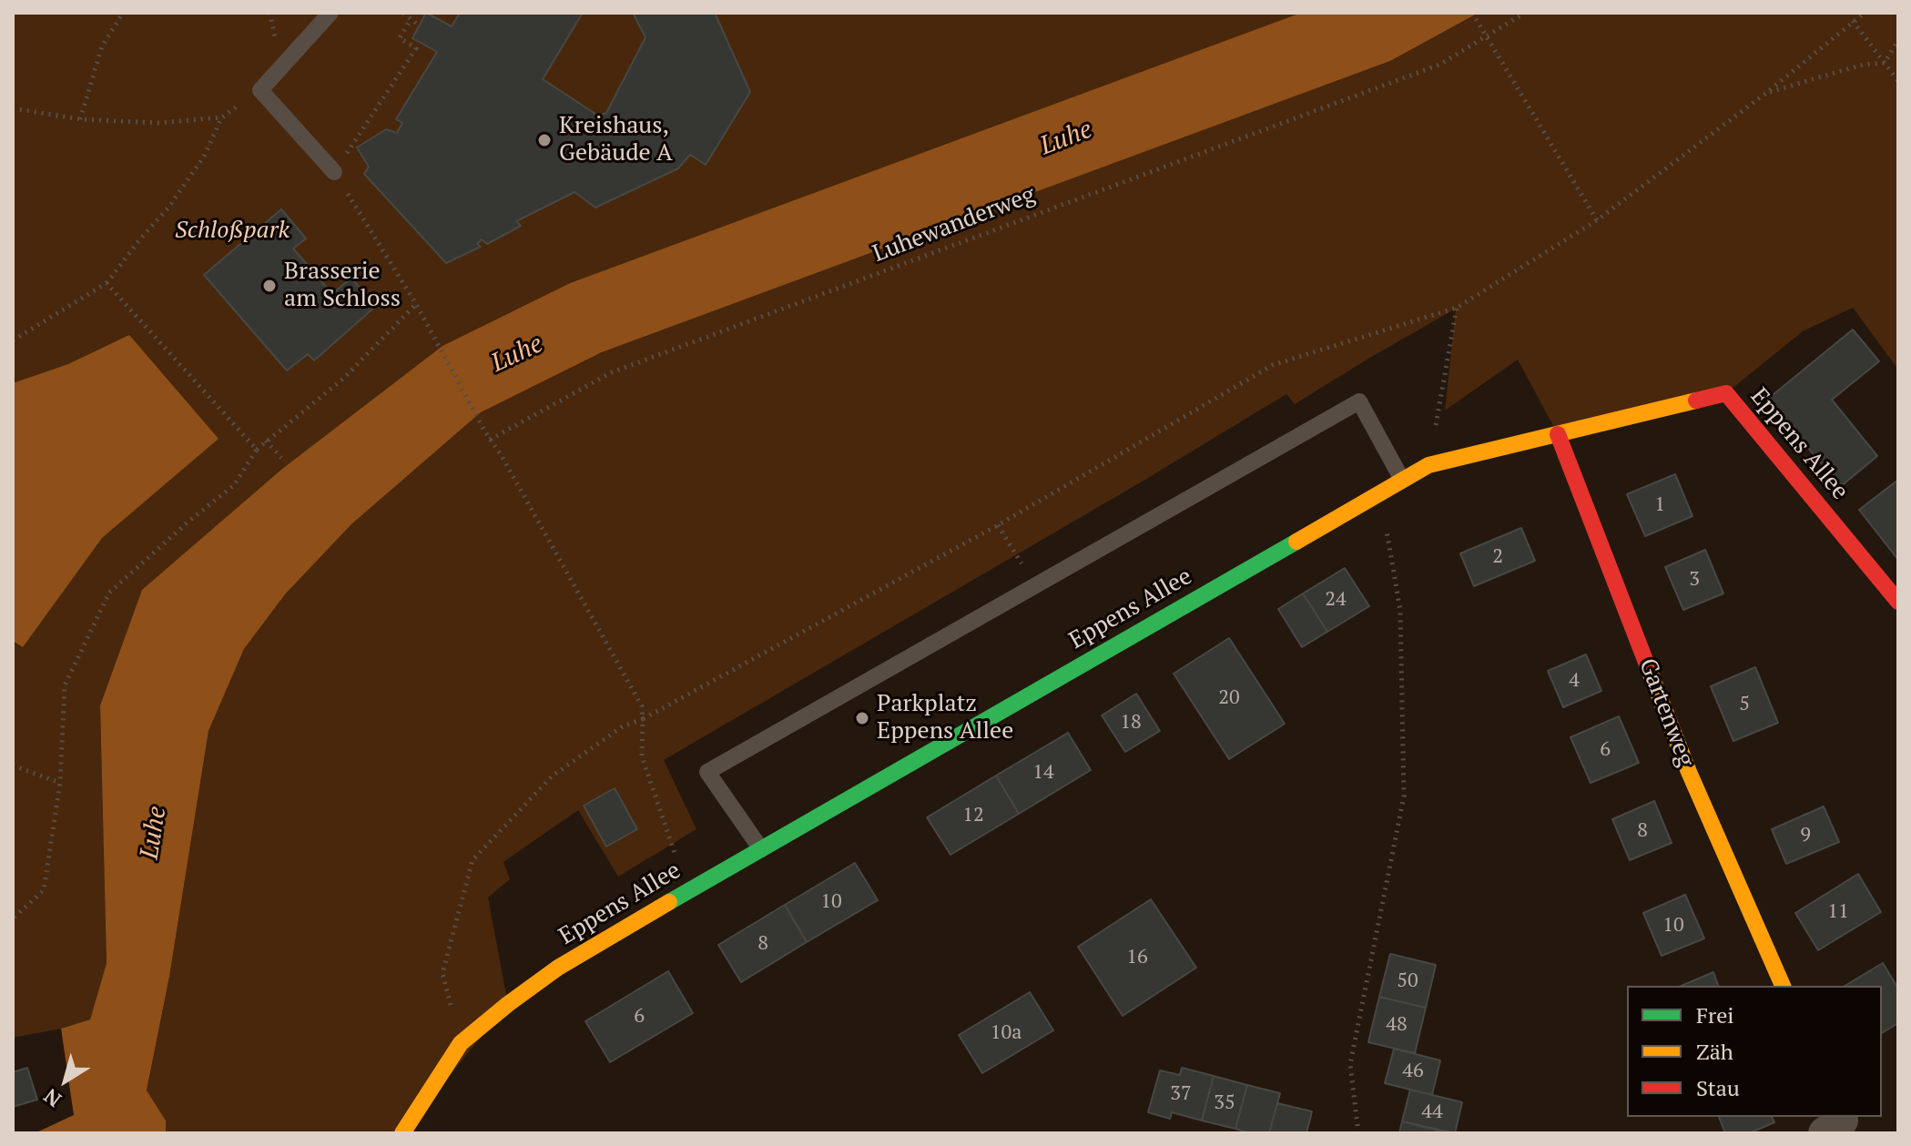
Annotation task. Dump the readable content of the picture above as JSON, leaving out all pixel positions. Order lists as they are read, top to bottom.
{
  "streets": {
    "street": ["Eppens Allee", "Gartenweg"],
    "path": ["Luhewanderweg"]
  },
  "crossings": [
    ["Eppens Allee", "Gartenweg"]
  ],
  "water": ["Luhe"],
  "parks": ["Schloßpark"],
  "places": ["Kreishaus, Gebäude A", "Brasserie am Schloss", "Parkplatz Eppens Allee"],
  "house_numbers": [
    "1",
    "2",
    "3",
    "24",
    "4",
    "20",
    "5",
    "18",
    "6",
    "14",
    "12",
    "8",
    "9",
    "10",
    "11",
    "10",
    "8",
    "16",
    "50",
    "6",
    "48",
    "10a",
    "46",
    "37",
    "35",
    "44"
  ],
  "legend": ["Frei", "Zäh", "Stau"],
  "north": "bottom left"
}
